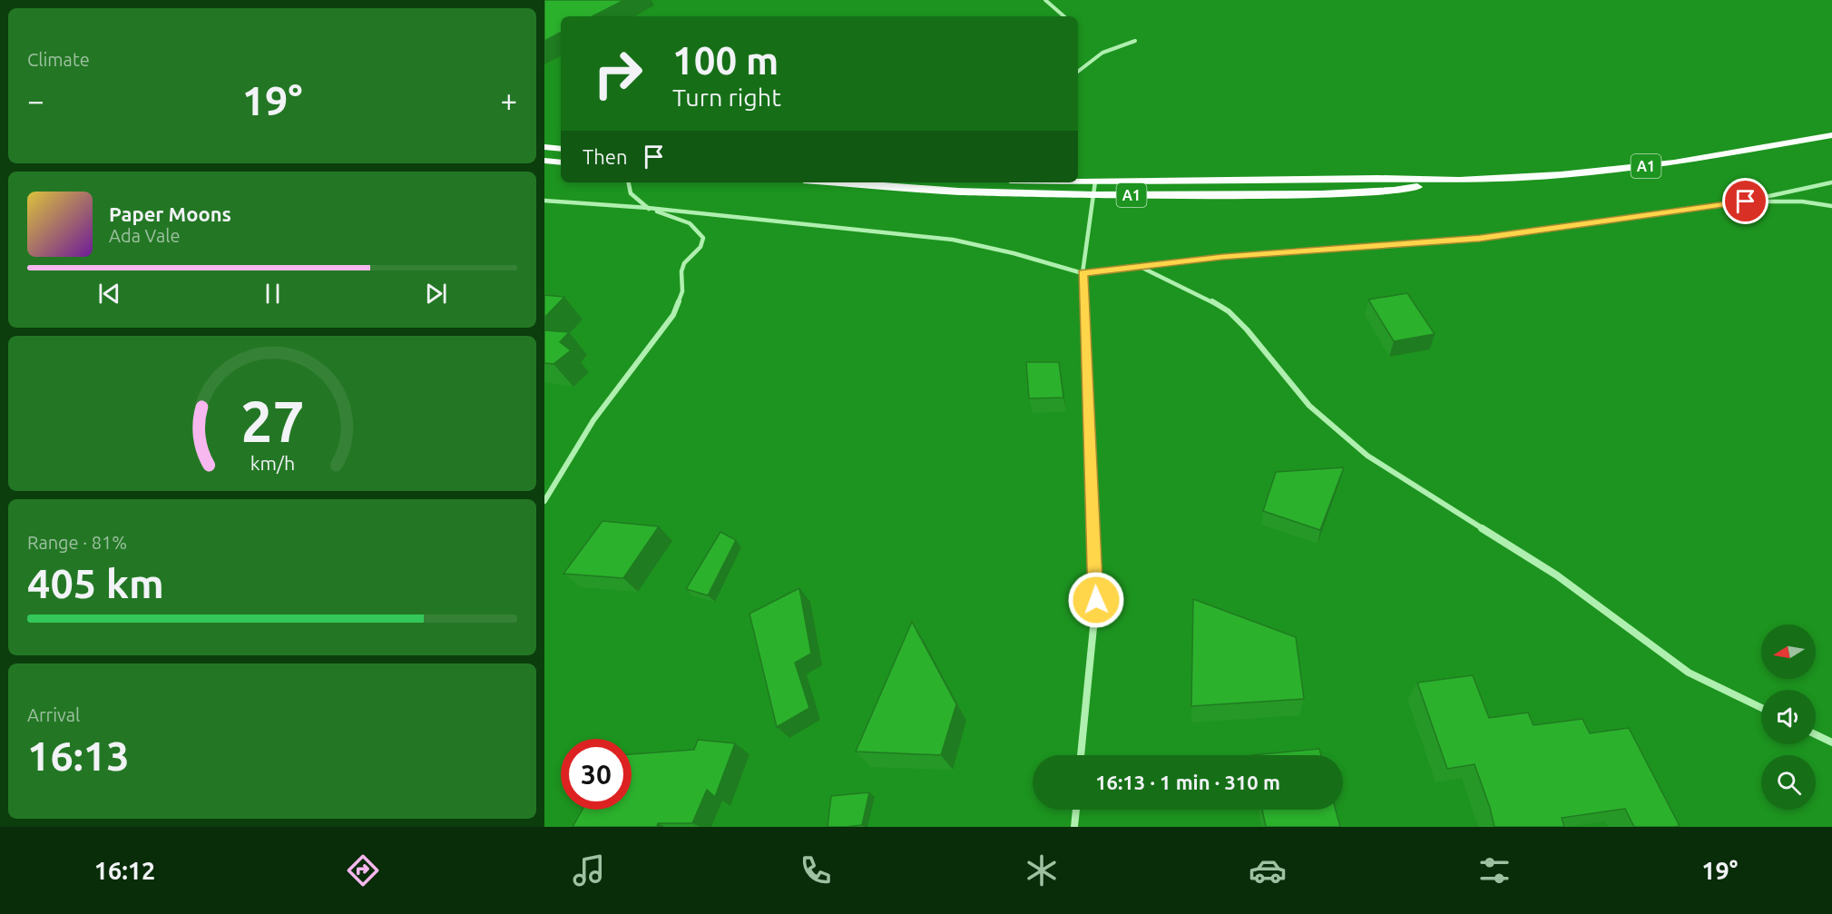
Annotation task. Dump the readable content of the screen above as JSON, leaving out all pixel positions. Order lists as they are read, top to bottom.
{
  "streets": {
    "highway": ["A1"]
  },
  "north": "left",
  "page": {
    "tile": [
      "Climate",
      ["Range · 81%", "405 km"],
      ["Arrival", "16:13"]
    ],
    "turn": ["100 m", "Turn right"],
    "heat": ["−", "19°", "+"],
    "then": "Then",
    "song": ["Paper Moons", "Ada Vale"],
    "limit": "30",
    "trip": "16:13 · 1 min · 310 m",
    "tabs": ["16:12", "19°"],
    "gauge": ["27", "km/h"]
  }
}
